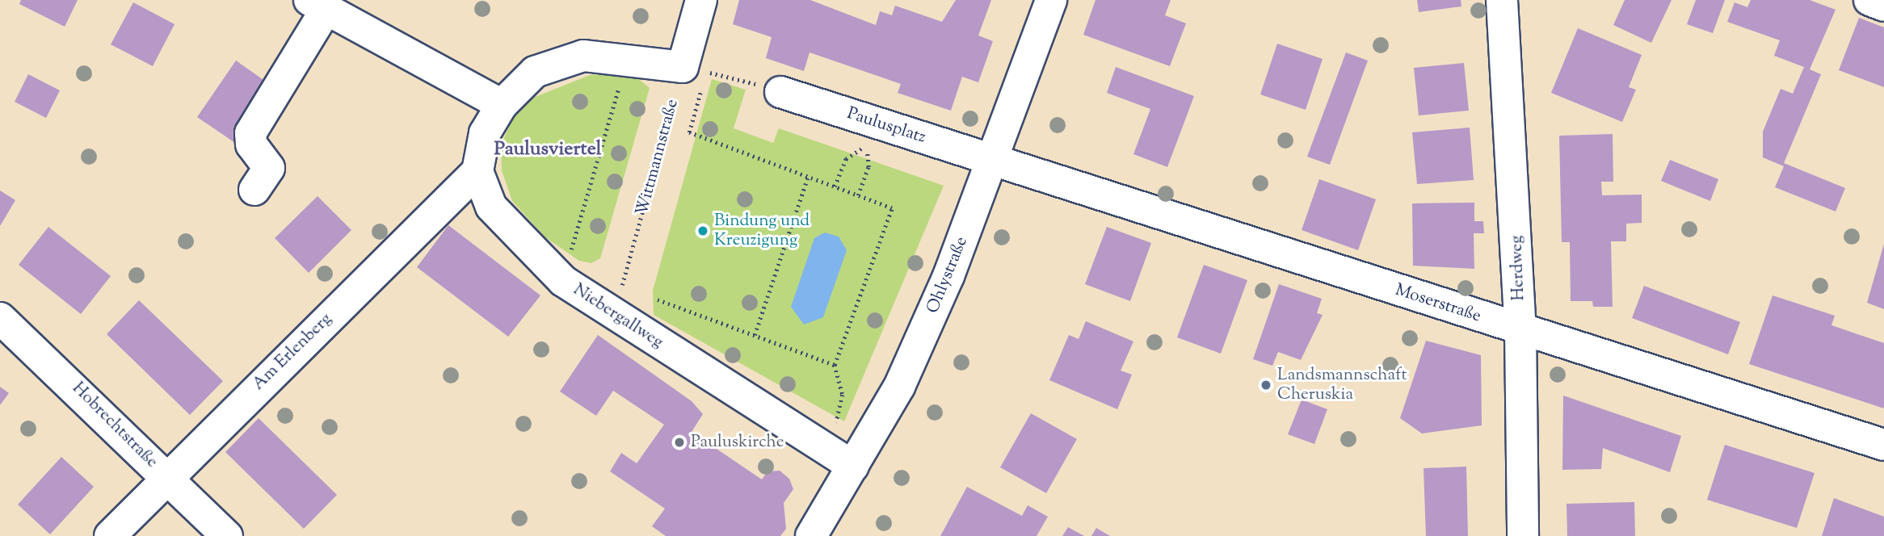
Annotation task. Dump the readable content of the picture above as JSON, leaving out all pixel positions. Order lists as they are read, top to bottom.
{
  "streets": {
    "street": [
      "Paulusplatz",
      "Herdweg",
      "Ohlystraße",
      "Moserstraße",
      "Niebergallweg",
      "Am Erlenberg",
      "Hobrechtstraße"
    ],
    "path": ["Wittmannstraße"]
  },
  "crossings": [
    ["Paulusplatz", "Ohlystraße"],
    ["Paulusplatz", "Moserstraße"],
    ["Wittmannstraße", "Niebergallweg"],
    ["Herdweg", "Moserstraße"],
    ["Ohlystraße", "Moserstraße"],
    ["Ohlystraße", "Niebergallweg"],
    ["Niebergallweg", "Am Erlenberg"],
    ["Am Erlenberg", "Hobrechtstraße"]
  ],
  "districts": ["Paulusviertel"],
  "places": ["Bindung und Kreuzigung", "Landsmannschaft Cheruskia", "Pauluskirche"]
}
